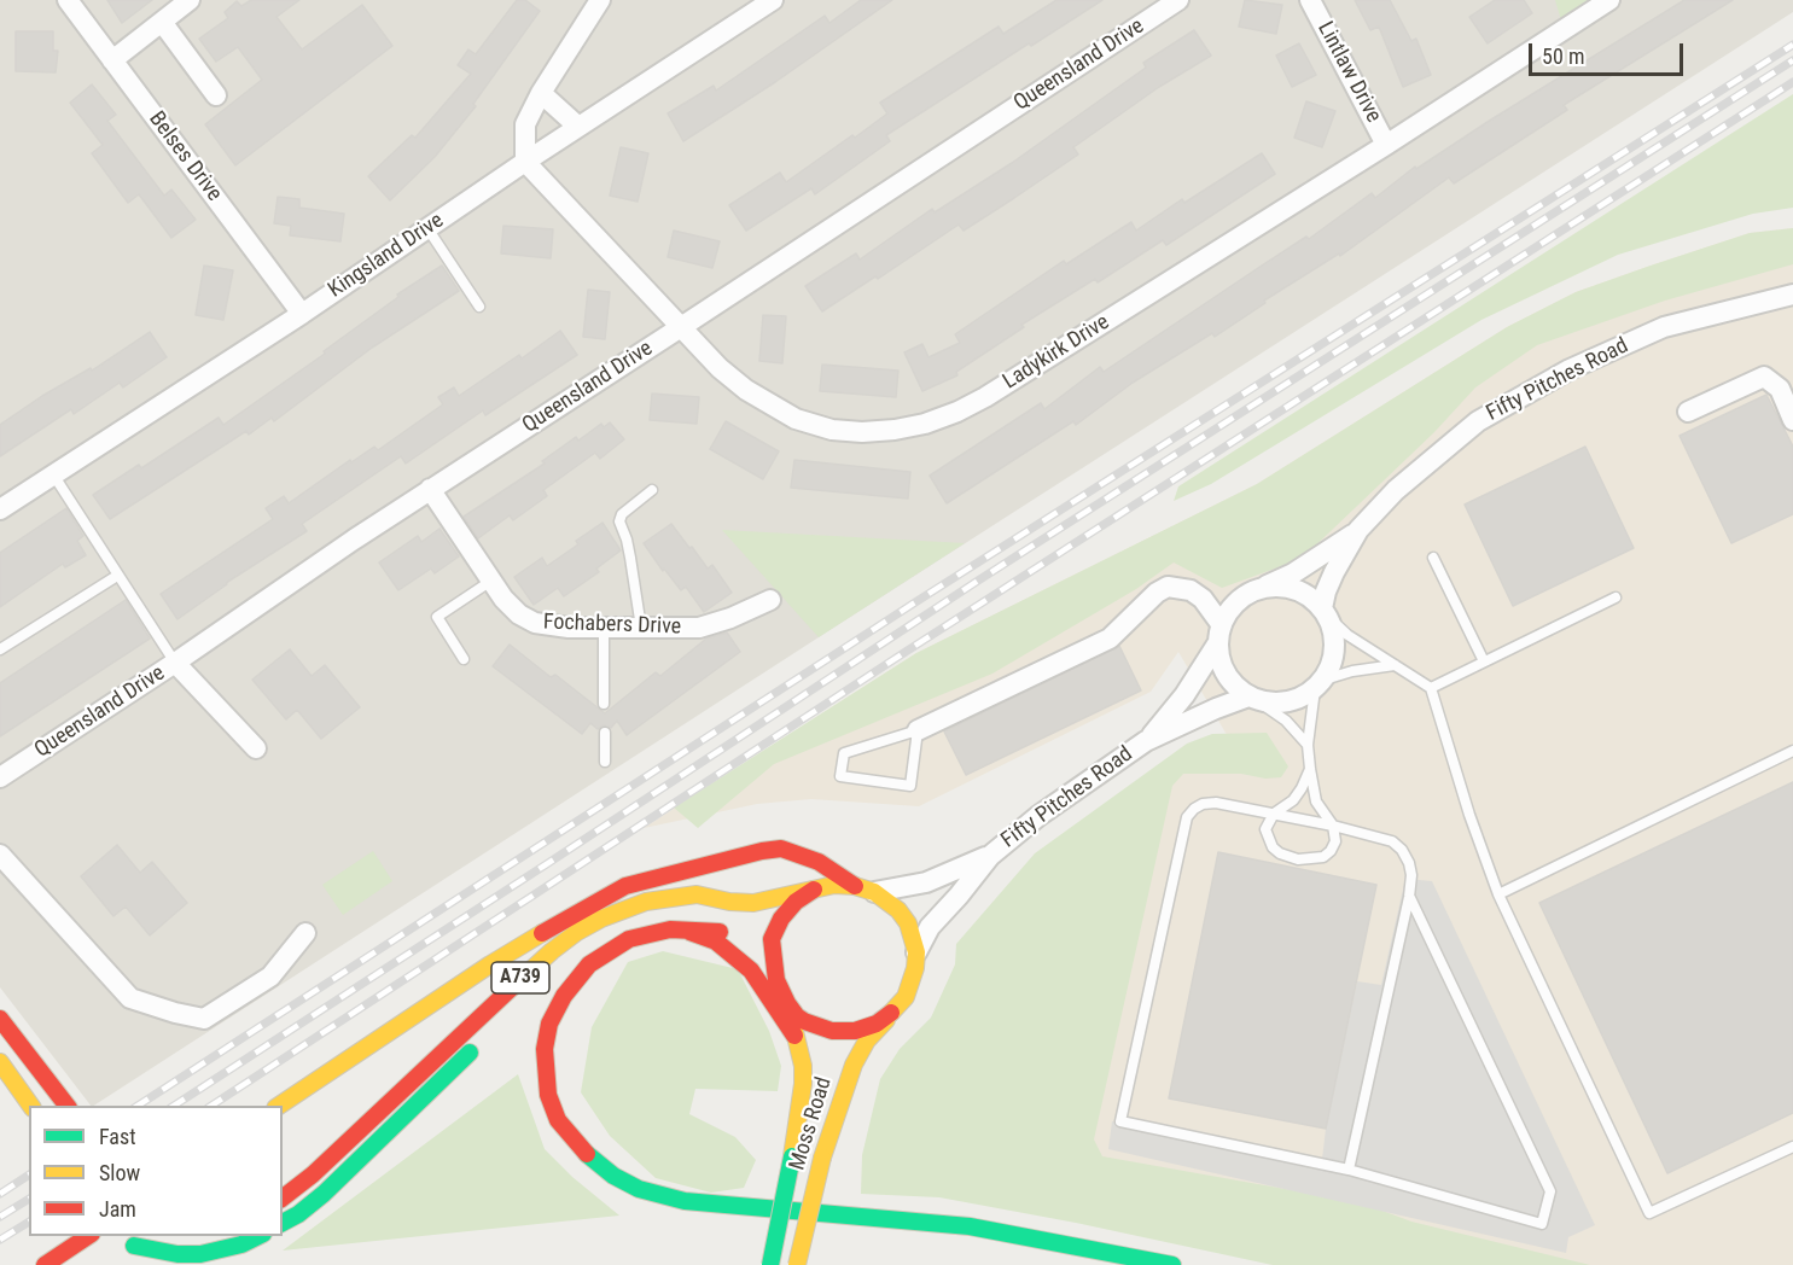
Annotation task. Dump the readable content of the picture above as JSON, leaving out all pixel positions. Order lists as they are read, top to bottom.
{
  "streets": {
    "main road": ["A739", "Moss Road"],
    "street": [
      "Queensland Drive",
      "Lintlaw Drive",
      "Belses Drive",
      "Kingsland Drive",
      "Ladykirk Drive",
      "Fifty Pitches Road",
      "Fochabers Drive"
    ]
  },
  "crossings": [
    ["Queensland Drive", "Ladykirk Drive"],
    ["Queensland Drive", "Fochabers Drive"],
    ["Lintlaw Drive", "Ladykirk Drive"],
    ["Belses Drive", "Kingsland Drive"],
    ["Kingsland Drive", "Ladykirk Drive"],
    ["Fifty Pitches Road", "A739"],
    ["Fifty Pitches Road", "Moss Road"],
    ["A739", "Moss Road"]
  ],
  "legend": ["Fast", "Slow", "Jam"],
  "scale_bar": "50 m"
}
